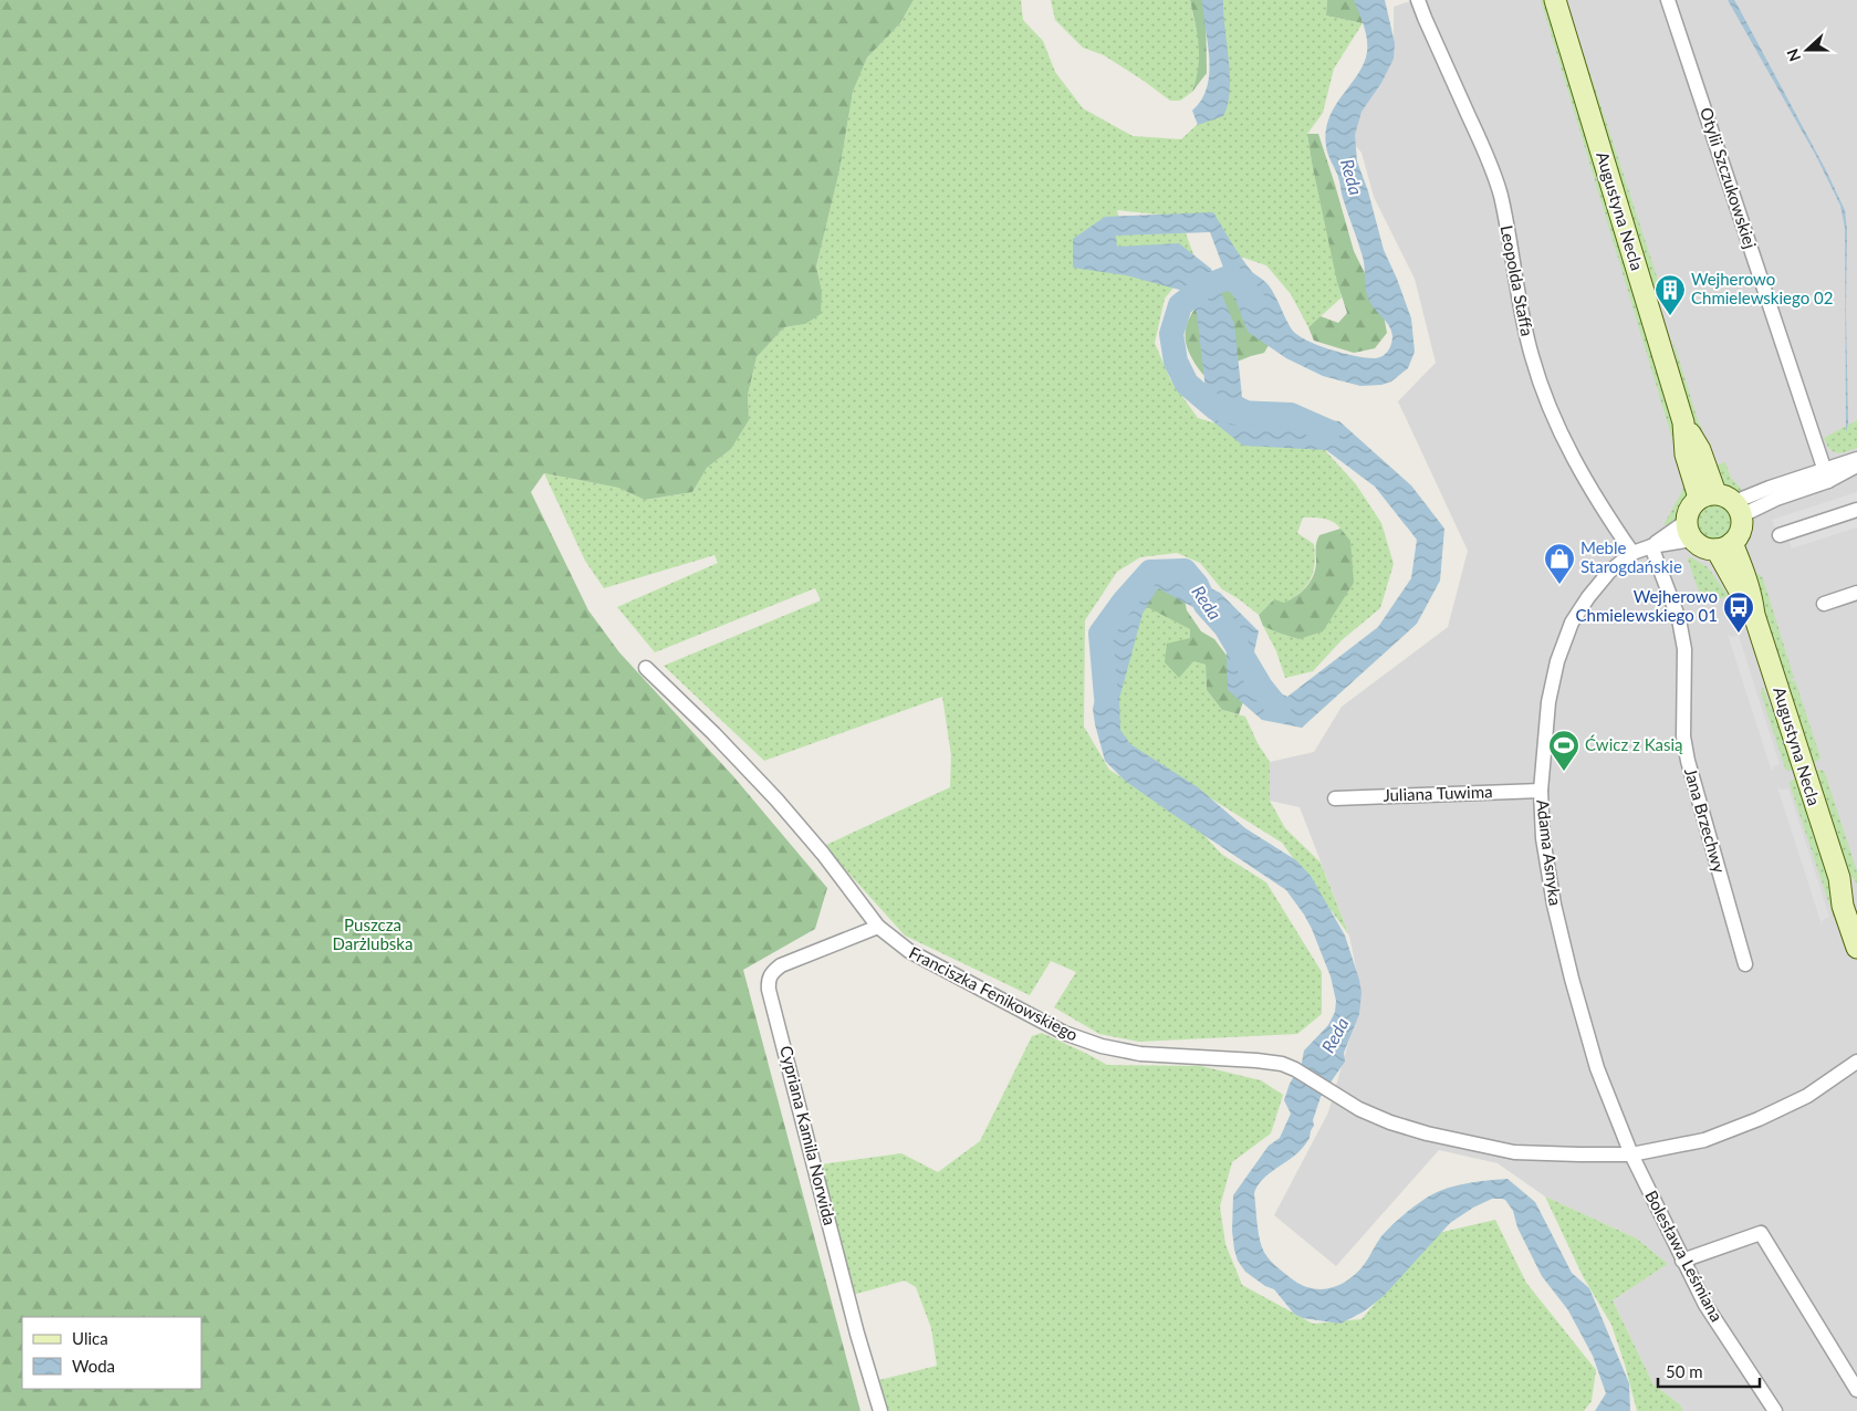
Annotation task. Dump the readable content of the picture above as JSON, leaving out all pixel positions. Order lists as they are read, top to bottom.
{
  "streets": {
    "main road": ["Augustyna Necla"],
    "street": [
      "Otylii Szczukowskiej",
      "Leopolda Staffa",
      "Juliana Tuwima",
      "Jana Brzechwy",
      "Adama Asnyka",
      "Franciszka Fenikowskiego",
      "Cypriana Kamila Norwida",
      "Bolesława Leśmiana"
    ]
  },
  "crossings": [
    ["Augustyna Necla", "Adama Asnyka"],
    ["Leopolda Staffa", "Adama Asnyka"],
    ["Juliana Tuwima", "Adama Asnyka"],
    ["Jana Brzechwy", "Adama Asnyka"],
    ["Adama Asnyka", "Franciszka Fenikowskiego"],
    ["Adama Asnyka", "Bolesława Leśmiana"],
    ["Franciszka Fenikowskiego", "Cypriana Kamila Norwida"],
    ["Franciszka Fenikowskiego", "Bolesława Leśmiana"]
  ],
  "water": ["Reda"],
  "parks": ["Puszcza Darżlubska"],
  "places": {
    "building": ["Wejherowo Chmielewskiego 02"],
    "shop": ["Meble Starogdańskie"],
    "bus stop": ["Wejherowo Chmielewskiego 01"],
    "sports": ["Ćwicz z Kasią"]
  },
  "legend": ["Ulica", "Woda"],
  "scale_bar": "50 m",
  "north": "left"
}
